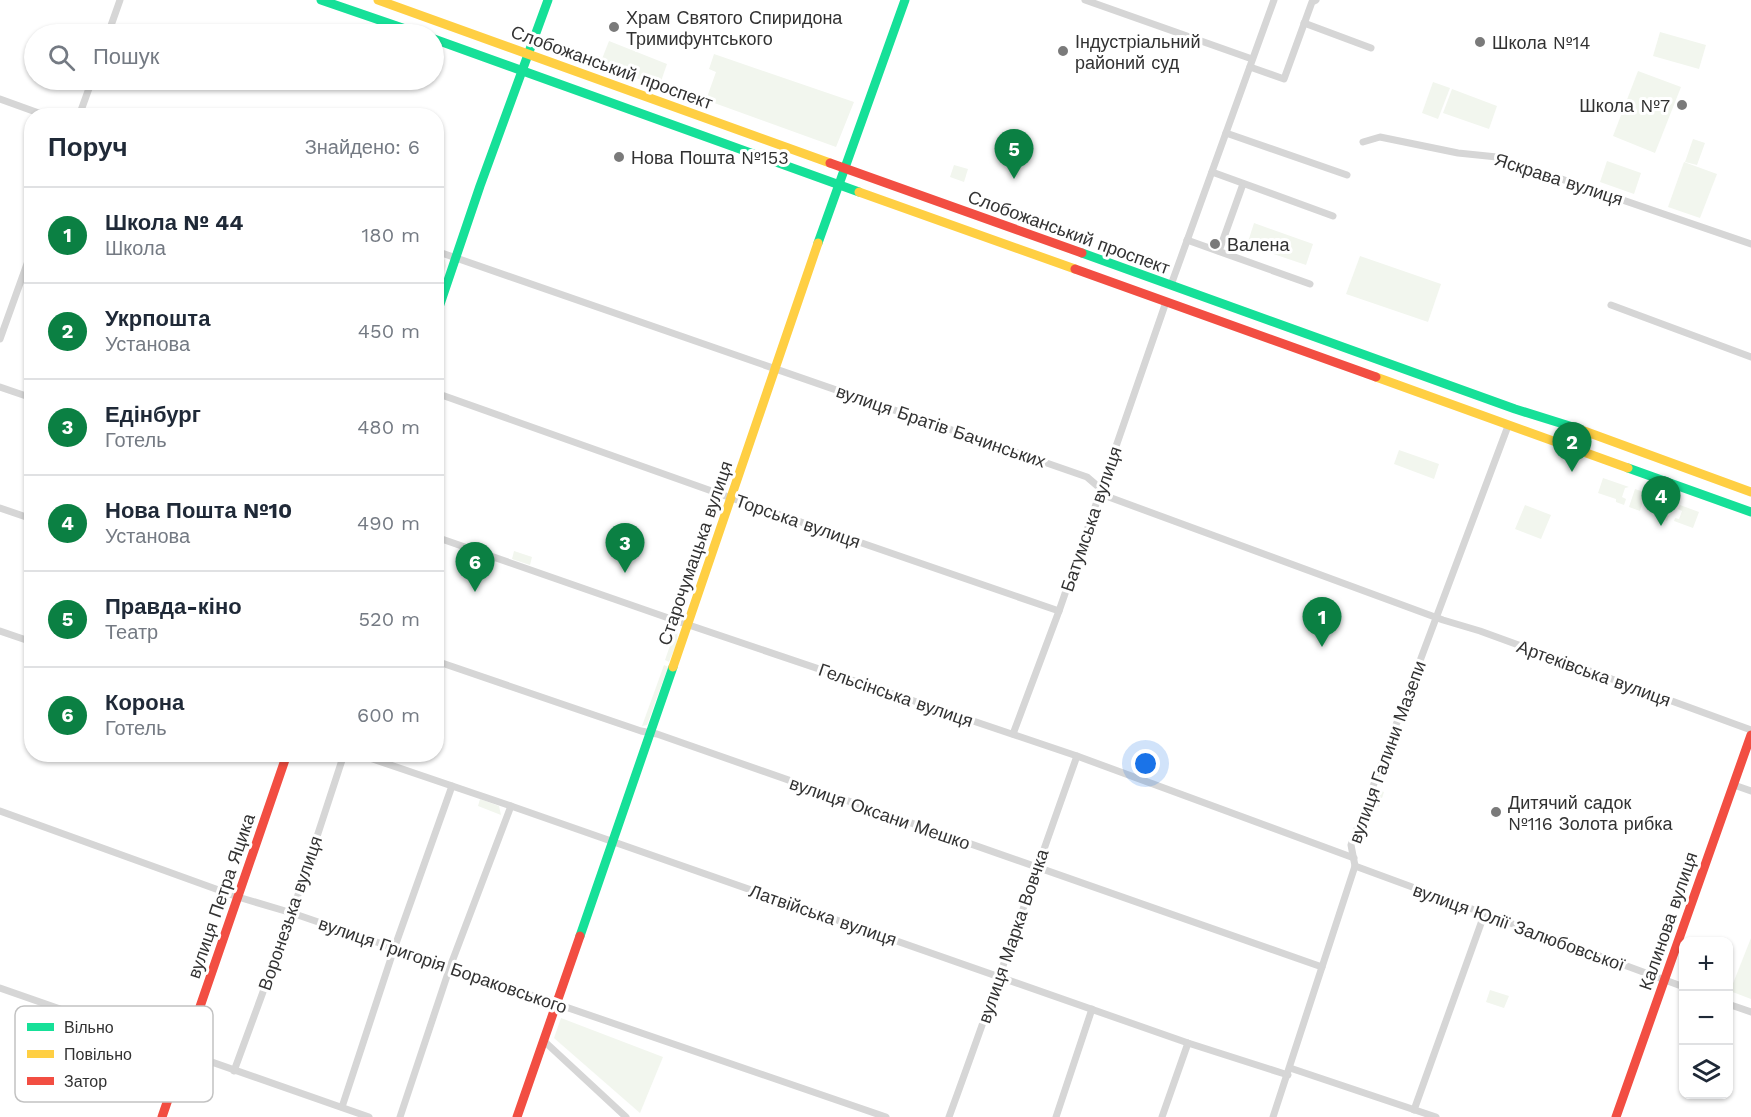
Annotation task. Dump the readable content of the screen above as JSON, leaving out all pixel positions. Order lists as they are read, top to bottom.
{
  "streets": {
    "main road": [
      "Слобожанський проспект",
      "Старочумацька вулиця",
      "вулиця Петра Яцика",
      "Калинова вулиця"
    ],
    "street": [
      "Яскрава вулиця",
      "вулиця Братів Бачинських",
      "Батумська вулиця",
      "Торська вулиця",
      "Артеківська вулиця",
      "Гельсінська вулиця",
      "вулиця Галини Мазепи",
      "вулиця Оксани Мешко",
      "Воронезька вулиця",
      "Латвійська вулиця",
      "вулиця Юлії Залюбовської",
      "вулиця Марка Вовчка",
      "вулиця Григорія Бораковського"
    ]
  },
  "crossings": [
    ["Слобожанський проспект", "Батумська вулиця"],
    ["Слобожанський проспект", "Старочумацька вулиця"],
    ["Слобожанський проспект", "вулиця Галини Мазепи"],
    ["вулиця Братів Бачинських", "Батумська вулиця"],
    ["вулиця Братів Бачинських", "Старочумацька вулиця"],
    ["вулиця Братів Бачинських", "Артеківська вулиця"],
    ["вулиця Братів Бачинських", "вулиця Галини Мазепи"],
    ["Батумська вулиця", "Торська вулиця"],
    ["Батумська вулиця", "Гельсінська вулиця"],
    ["Торська вулиця", "Старочумацька вулиця"],
    ["Старочумацька вулиця", "Гельсінська вулиця"],
    ["Старочумацька вулиця", "вулиця Оксани Мешко"],
    ["Старочумацька вулиця", "Латвійська вулиця"],
    ["Старочумацька вулиця", "вулиця Григорія Бораковського"],
    ["Артеківська вулиця", "вулиця Галини Мазепи"],
    ["Гельсінська вулиця", "вулиця Галини Мазепи"],
    ["Гельсінська вулиця", "вулиця Юлії Залюбовської"],
    ["Гельсінська вулиця", "вулиця Марка Вовчка"],
    ["вулиця Галини Мазепи", "вулиця Оксани Мешко"],
    ["вулиця Галини Мазепи", "Латвійська вулиця"],
    ["вулиця Галини Мазепи", "вулиця Юлії Залюбовської"],
    ["вулиця Оксани Мешко", "вулиця Марка Вовчка"],
    ["вулиця Петра Яцика", "вулиця Григорія Бораковського"],
    ["Воронезька вулиця", "вулиця Григорія Бораковського"],
    ["Латвійська вулиця", "вулиця Марка Вовчка"],
    ["Калинова вулиця", "вулиця Юлії Залюбовської"]
  ],
  "places": [
    "Храм Святого Спиридона Тримифунтського",
    "Школа №14",
    "Індустріальний районий суд",
    "Школа №7",
    "Нова Пошта №153",
    "Валена",
    "Дитячий садок №116 Золота рибка"
  ],
  "legend": ["Вільно", "Повільно", "Затор"],
  "page": {
    "search": "Пошук",
    "heading": ["Поруч", "Знайдено: 6"],
    "pins": [
      "5",
      "2",
      "4",
      "3",
      "6",
      "1"
    ],
    "list": [
      {
        "mark": "1",
        "name": "Школа № 44",
        "note": "Школа",
        "value": "180 m"
      },
      {
        "mark": "2",
        "name": "Укрпошта",
        "note": "Установа",
        "value": "450 m"
      },
      {
        "mark": "3",
        "name": "Едінбург",
        "note": "Готель",
        "value": "480 m"
      },
      {
        "mark": "4",
        "name": "Нова Пошта №10",
        "note": "Установа",
        "value": "490 m"
      },
      {
        "mark": "5",
        "name": "Правда-кіно",
        "note": "Театр",
        "value": "520 m"
      },
      {
        "mark": "6",
        "name": "Корона",
        "note": "Готель",
        "value": "600 m"
      }
    ],
    "map_buttons": ["+", "−"]
  }
}
